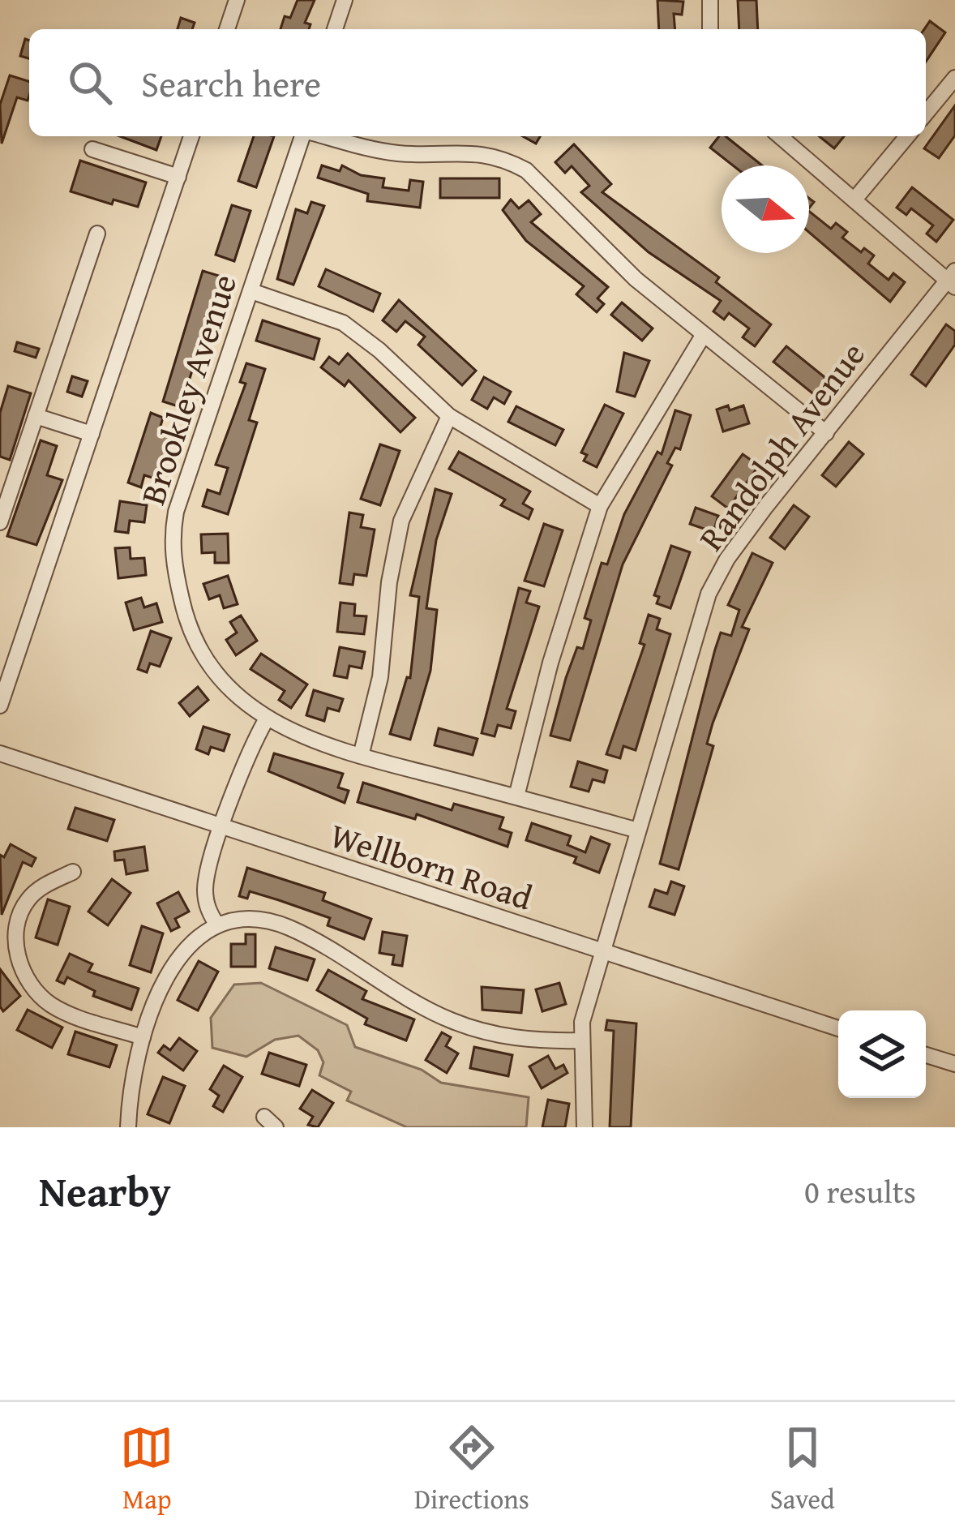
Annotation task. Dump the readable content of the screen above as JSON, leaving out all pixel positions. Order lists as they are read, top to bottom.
{
  "streets": {
    "street": ["Brookley Avenue", "Randolph Avenue", "Wellborn Road"]
  },
  "crossings": [
    ["Brookley Avenue", "Randolph Avenue"],
    ["Randolph Avenue", "Wellborn Road"]
  ],
  "north": "right",
  "page": {
    "search": "Search here",
    "heading": ["Nearby", "0 results"],
    "nav": ["Map", "Directions", "Saved"]
  }
}
